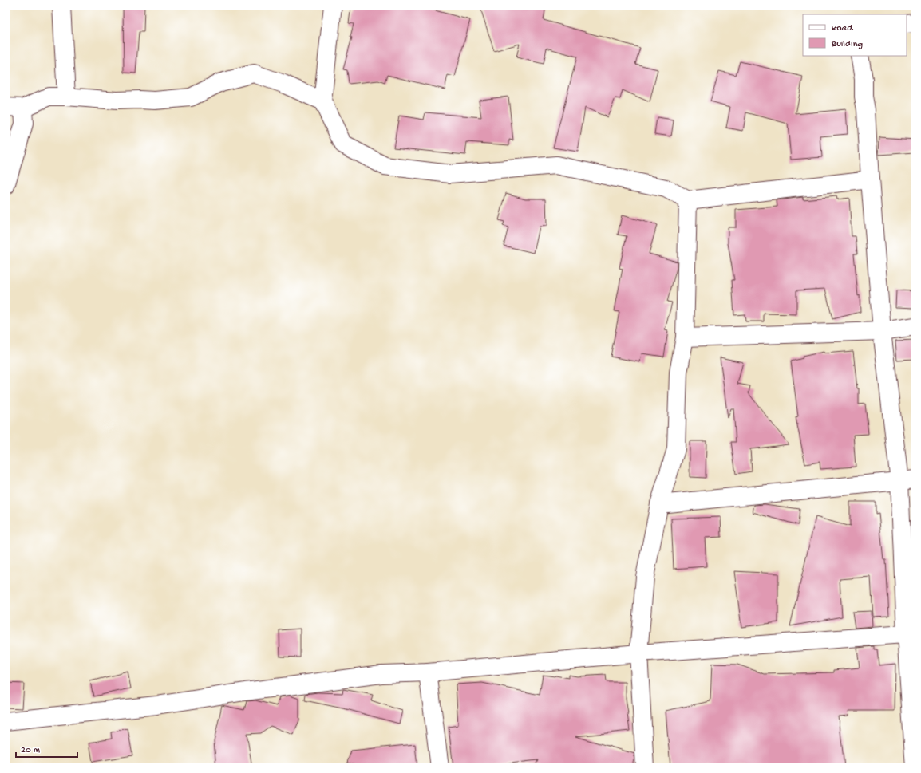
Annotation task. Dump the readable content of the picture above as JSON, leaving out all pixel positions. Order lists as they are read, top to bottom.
{
  "legend": ["Road", "Building"],
  "scale_bar": "20 m"
}
